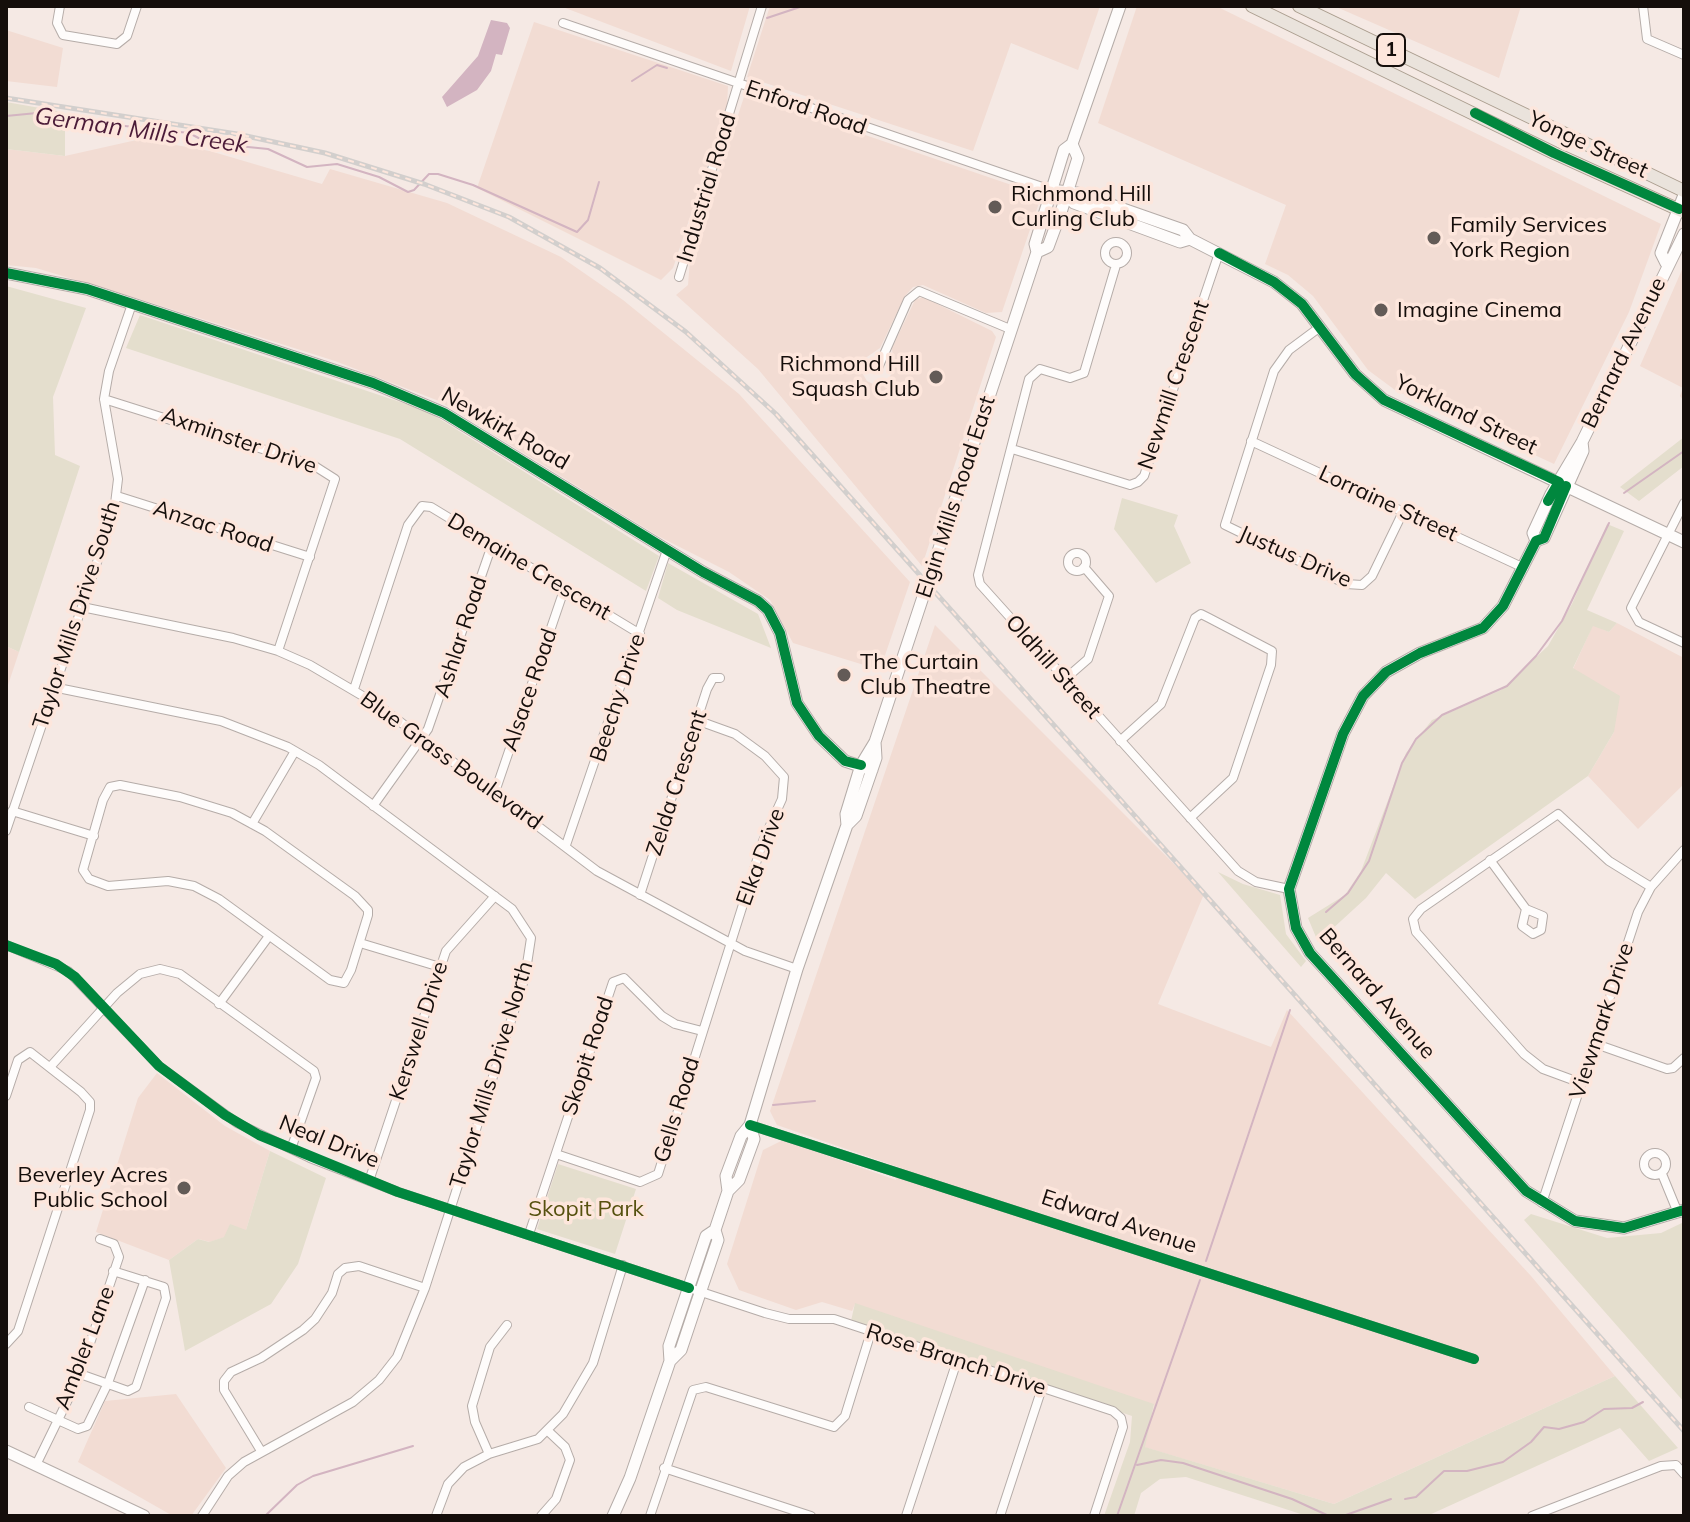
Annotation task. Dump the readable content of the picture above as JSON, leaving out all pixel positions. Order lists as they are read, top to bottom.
{
  "streets": {
    "main road": ["1", "Yonge Street"],
    "street": [
      "Enford Road",
      "Industrial Road",
      "Bernard Avenue",
      "Newmill Crescent",
      "Yorkland Street",
      "Newkirk Road",
      "Axminster Drive",
      "Elgin Mills Road East",
      "Lorraine Street",
      "Anzac Road",
      "Justus Drive",
      "Demaine Crescent",
      "Taylor Mills Drive South",
      "Ashlar Road",
      "Oldhill Street",
      "Alsace Road",
      "Beechy Drive",
      "Blue Grass Boulevard",
      "Zelda Crescent",
      "Elka Drive",
      "Viewmark Drive",
      "Kerswell Drive",
      "Skopit Road",
      "Taylor Mills Drive North",
      "Gells Road",
      "Neal Drive",
      "Edward Avenue",
      "Ambler Lane",
      "Rose Branch Drive"
    ]
  },
  "crossings": [
    ["Enford Road", "Industrial Road"],
    ["Enford Road", "Yorkland Street"],
    ["Enford Road", "Elgin Mills Road East"],
    ["Yonge Street", "Bernard Avenue"],
    ["Bernard Avenue", "Yorkland Street"],
    ["Bernard Avenue", "Lorraine Street"],
    ["Bernard Avenue", "Oldhill Street"],
    ["Bernard Avenue", "Viewmark Drive"],
    ["Newmill Crescent", "Yorkland Street"],
    ["Newmill Crescent", "Oldhill Street"],
    ["Yorkland Street", "Elgin Mills Road East"],
    ["Yorkland Street", "Justus Drive"],
    ["Newkirk Road", "Elgin Mills Road East"],
    ["Newkirk Road", "Taylor Mills Drive South"],
    ["Newkirk Road", "Beechy Drive"],
    ["Axminster Drive", "Anzac Road"],
    ["Axminster Drive", "Taylor Mills Drive South"],
    ["Axminster Drive", "Blue Grass Boulevard"],
    ["Elgin Mills Road East", "Blue Grass Boulevard"],
    ["Elgin Mills Road East", "Neal Drive"],
    ["Elgin Mills Road East", "Edward Avenue"],
    ["Elgin Mills Road East", "Rose Branch Drive"],
    ["Lorraine Street", "Justus Drive"],
    ["Anzac Road", "Taylor Mills Drive South"],
    ["Demaine Crescent", "Ashlar Road"],
    ["Demaine Crescent", "Alsace Road"],
    ["Demaine Crescent", "Beechy Drive"],
    ["Demaine Crescent", "Blue Grass Boulevard"],
    ["Taylor Mills Drive South", "Blue Grass Boulevard"],
    ["Taylor Mills Drive South", "Taylor Mills Drive North"],
    ["Ashlar Road", "Blue Grass Boulevard"],
    ["Ashlar Road", "Taylor Mills Drive North"],
    ["Alsace Road", "Blue Grass Boulevard"],
    ["Beechy Drive", "Blue Grass Boulevard"],
    ["Blue Grass Boulevard", "Zelda Crescent"],
    ["Blue Grass Boulevard", "Elka Drive"],
    ["Blue Grass Boulevard", "Gells Road"],
    ["Zelda Crescent", "Elka Drive"],
    ["Elka Drive", "Gells Road"],
    ["Kerswell Drive", "Taylor Mills Drive North"],
    ["Kerswell Drive", "Neal Drive"],
    ["Skopit Road", "Gells Road"],
    ["Skopit Road", "Neal Drive"],
    ["Taylor Mills Drive North", "Neal Drive"],
    ["Neal Drive", "Rose Branch Drive"]
  ],
  "water": ["German Mills Creek"],
  "parks": ["Skopit Park"],
  "places": [
    "Richmond Hill Curling Club",
    "Family Services York Region",
    "Imagine Cinema",
    "Richmond Hill Squash Club",
    "The Curtain Club Theatre",
    "Beverley Acres Public School"
  ]
}
